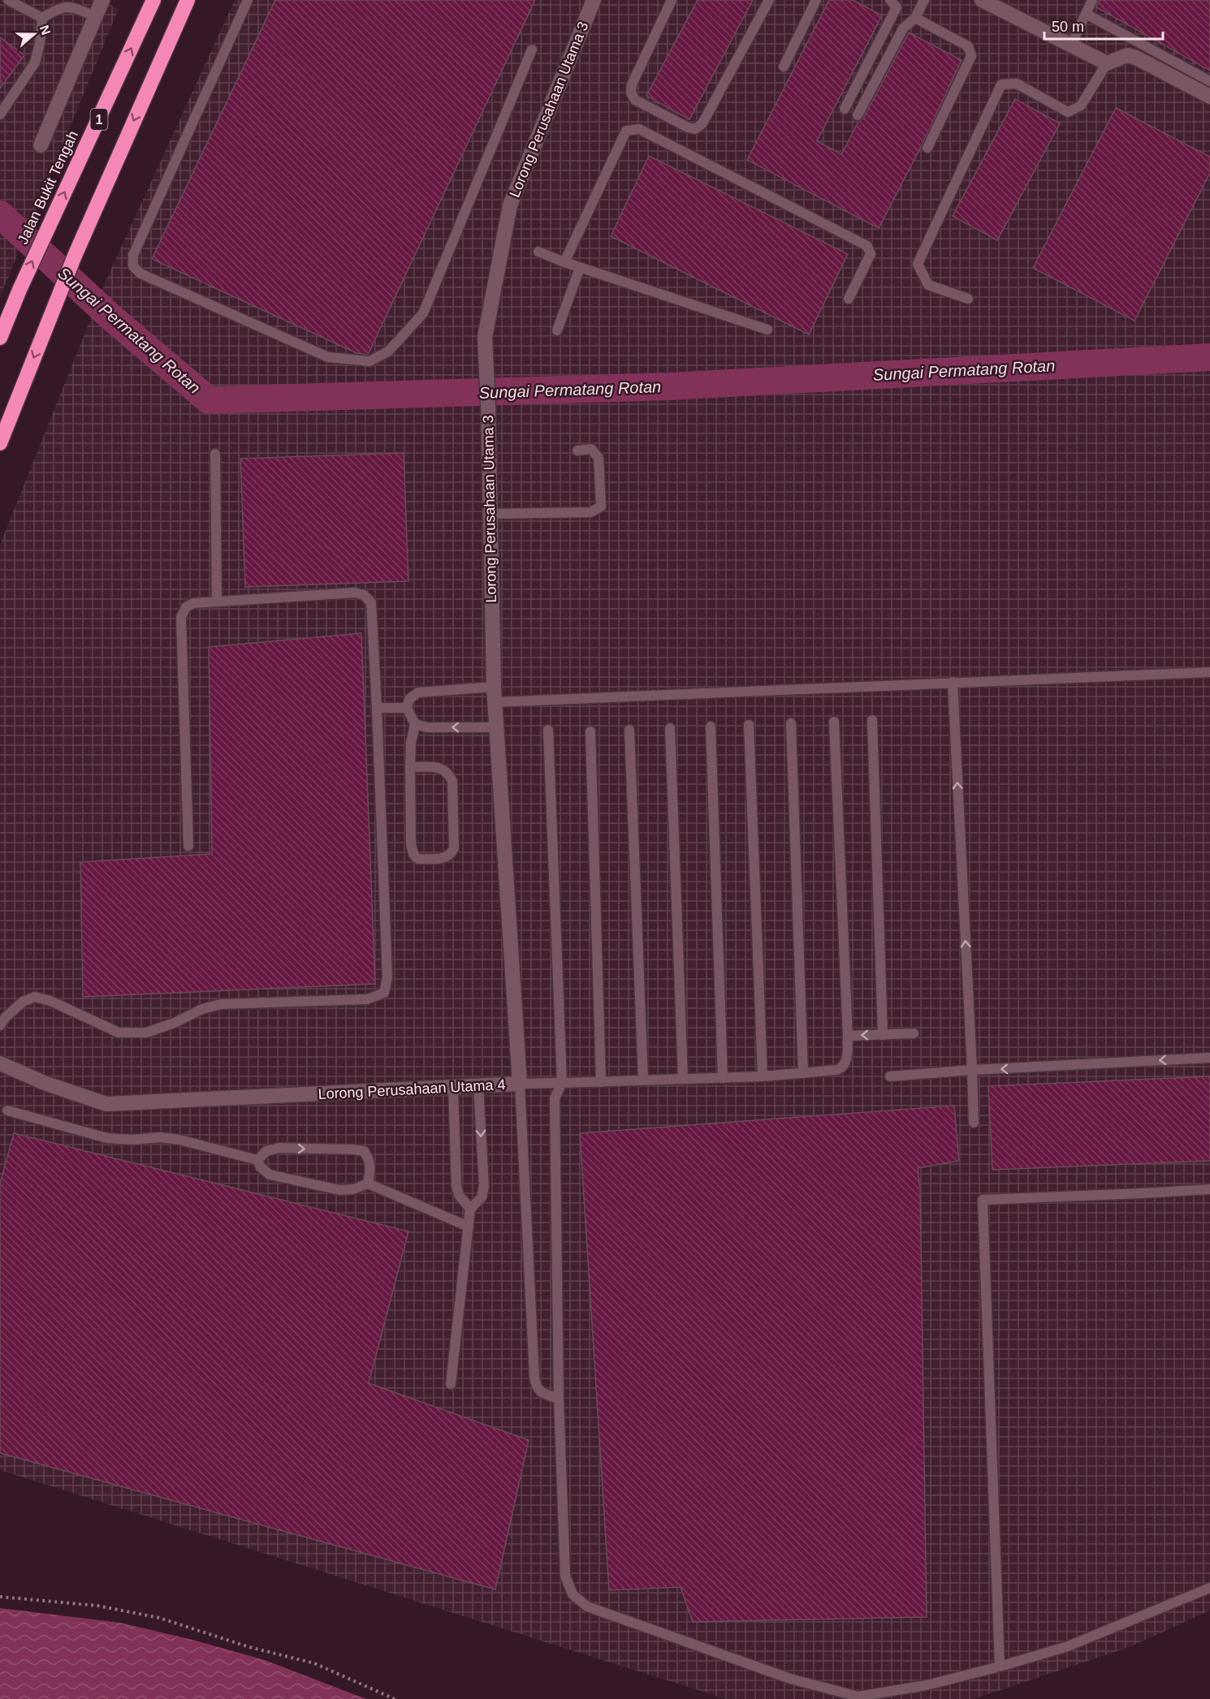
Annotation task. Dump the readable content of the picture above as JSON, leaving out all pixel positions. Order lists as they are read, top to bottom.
{
  "streets": {
    "highway": ["1", "Jalan Bukit Tengah"],
    "street": ["Lorong Perusahaan Utama 3", "Lorong Perusahaan Utama 4"]
  },
  "crossings": [
    ["Lorong Perusahaan Utama 3", "Lorong Perusahaan Utama 4"]
  ],
  "water": ["Sungai Permatang Rotan"],
  "scale_bar": "50 m",
  "north": "right"
}
